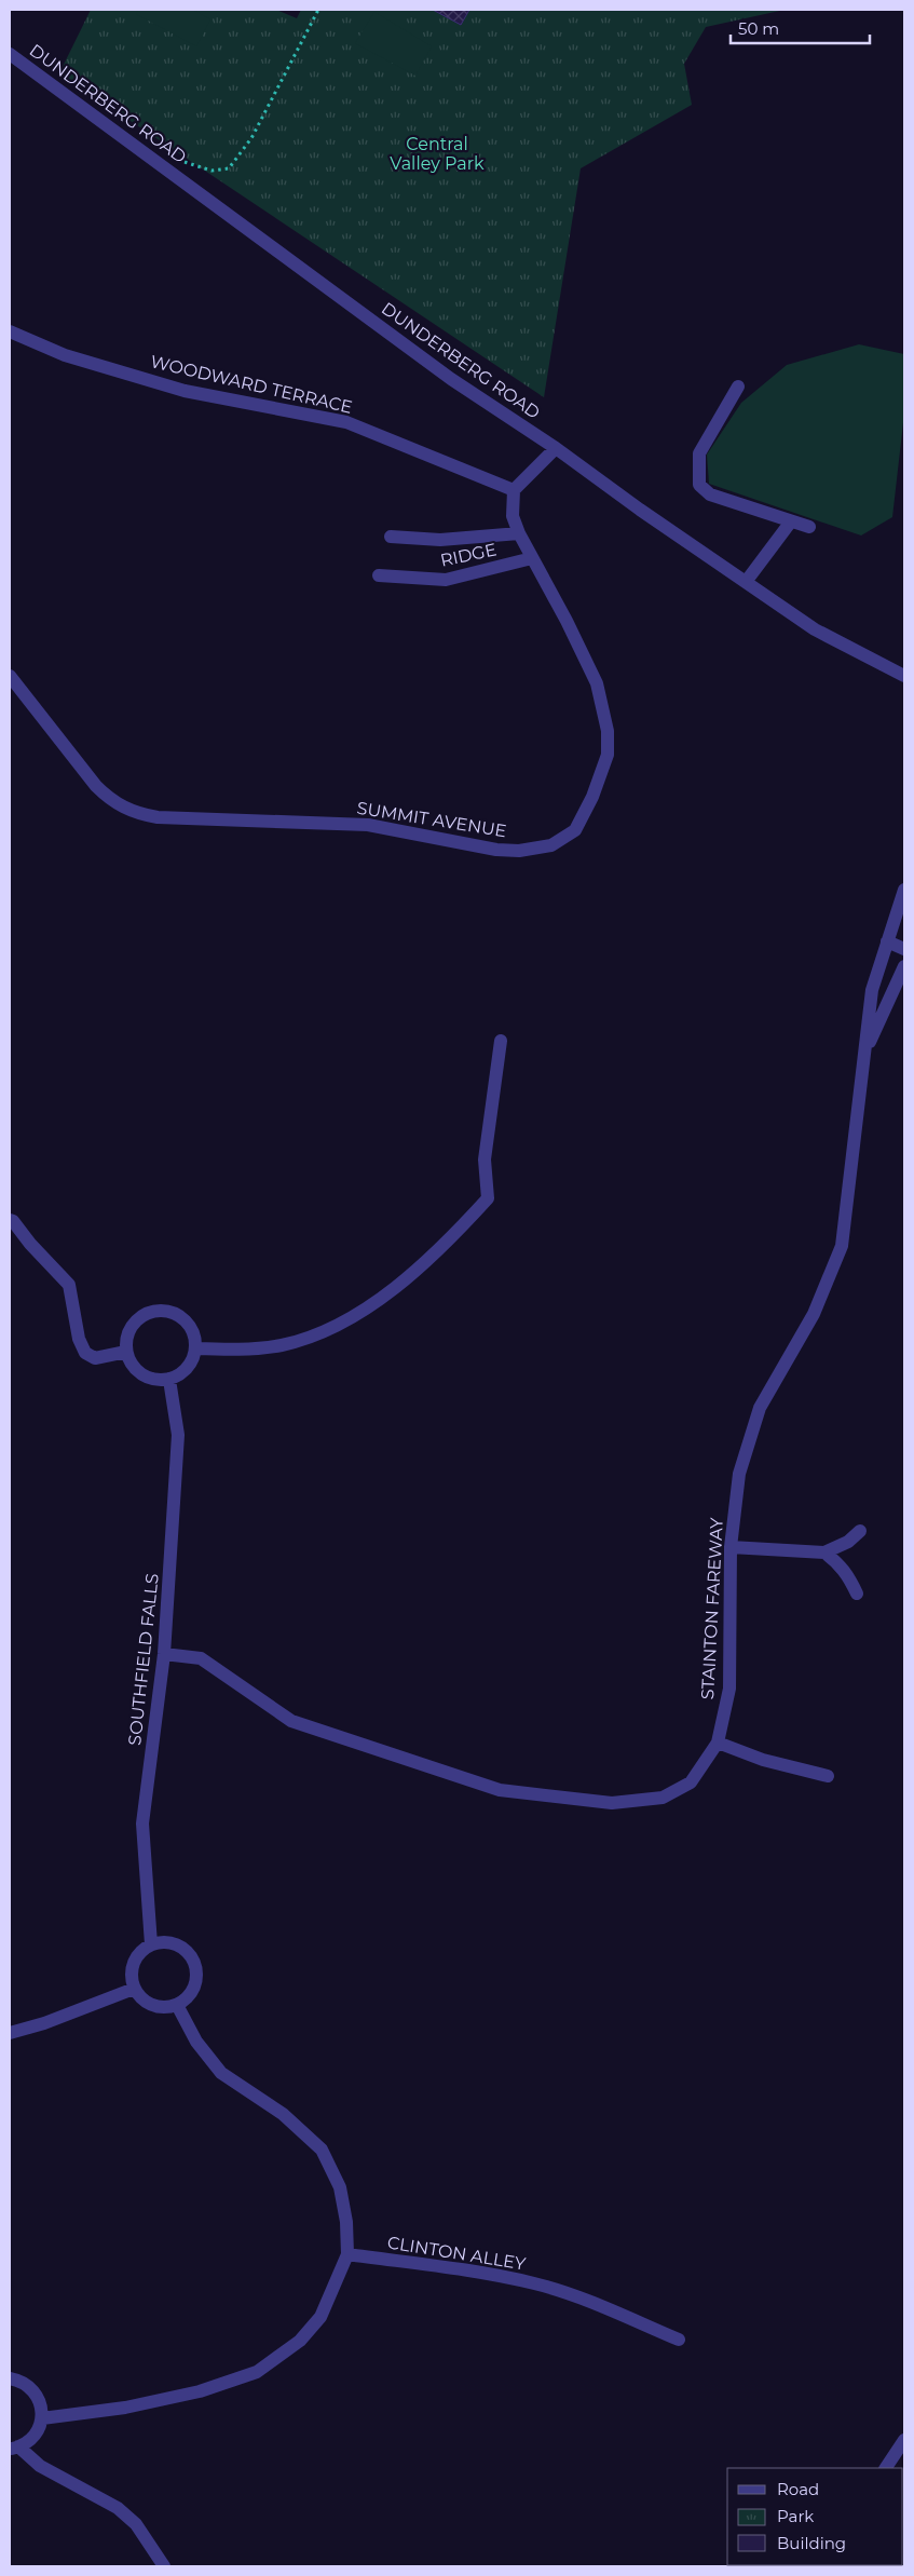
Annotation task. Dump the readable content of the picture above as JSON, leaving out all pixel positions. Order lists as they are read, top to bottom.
{
  "streets": {
    "street": [
      "DUNDERBERG ROAD",
      "WOODWARD TERRACE",
      "RIDGE",
      "SUMMIT AVENUE",
      "STAINTON FAREWAY",
      "SOUTHFIELD FALLS",
      "CLINTON ALLEY"
    ]
  },
  "crossings": [
    ["WOODWARD TERRACE", "SUMMIT AVENUE"],
    ["RIDGE", "SUMMIT AVENUE"],
    ["STAINTON FAREWAY", "SOUTHFIELD FALLS"]
  ],
  "parks": ["Central Valley Park"],
  "legend": ["Road", "Park", "Building"],
  "scale_bar": "50 m"
}
